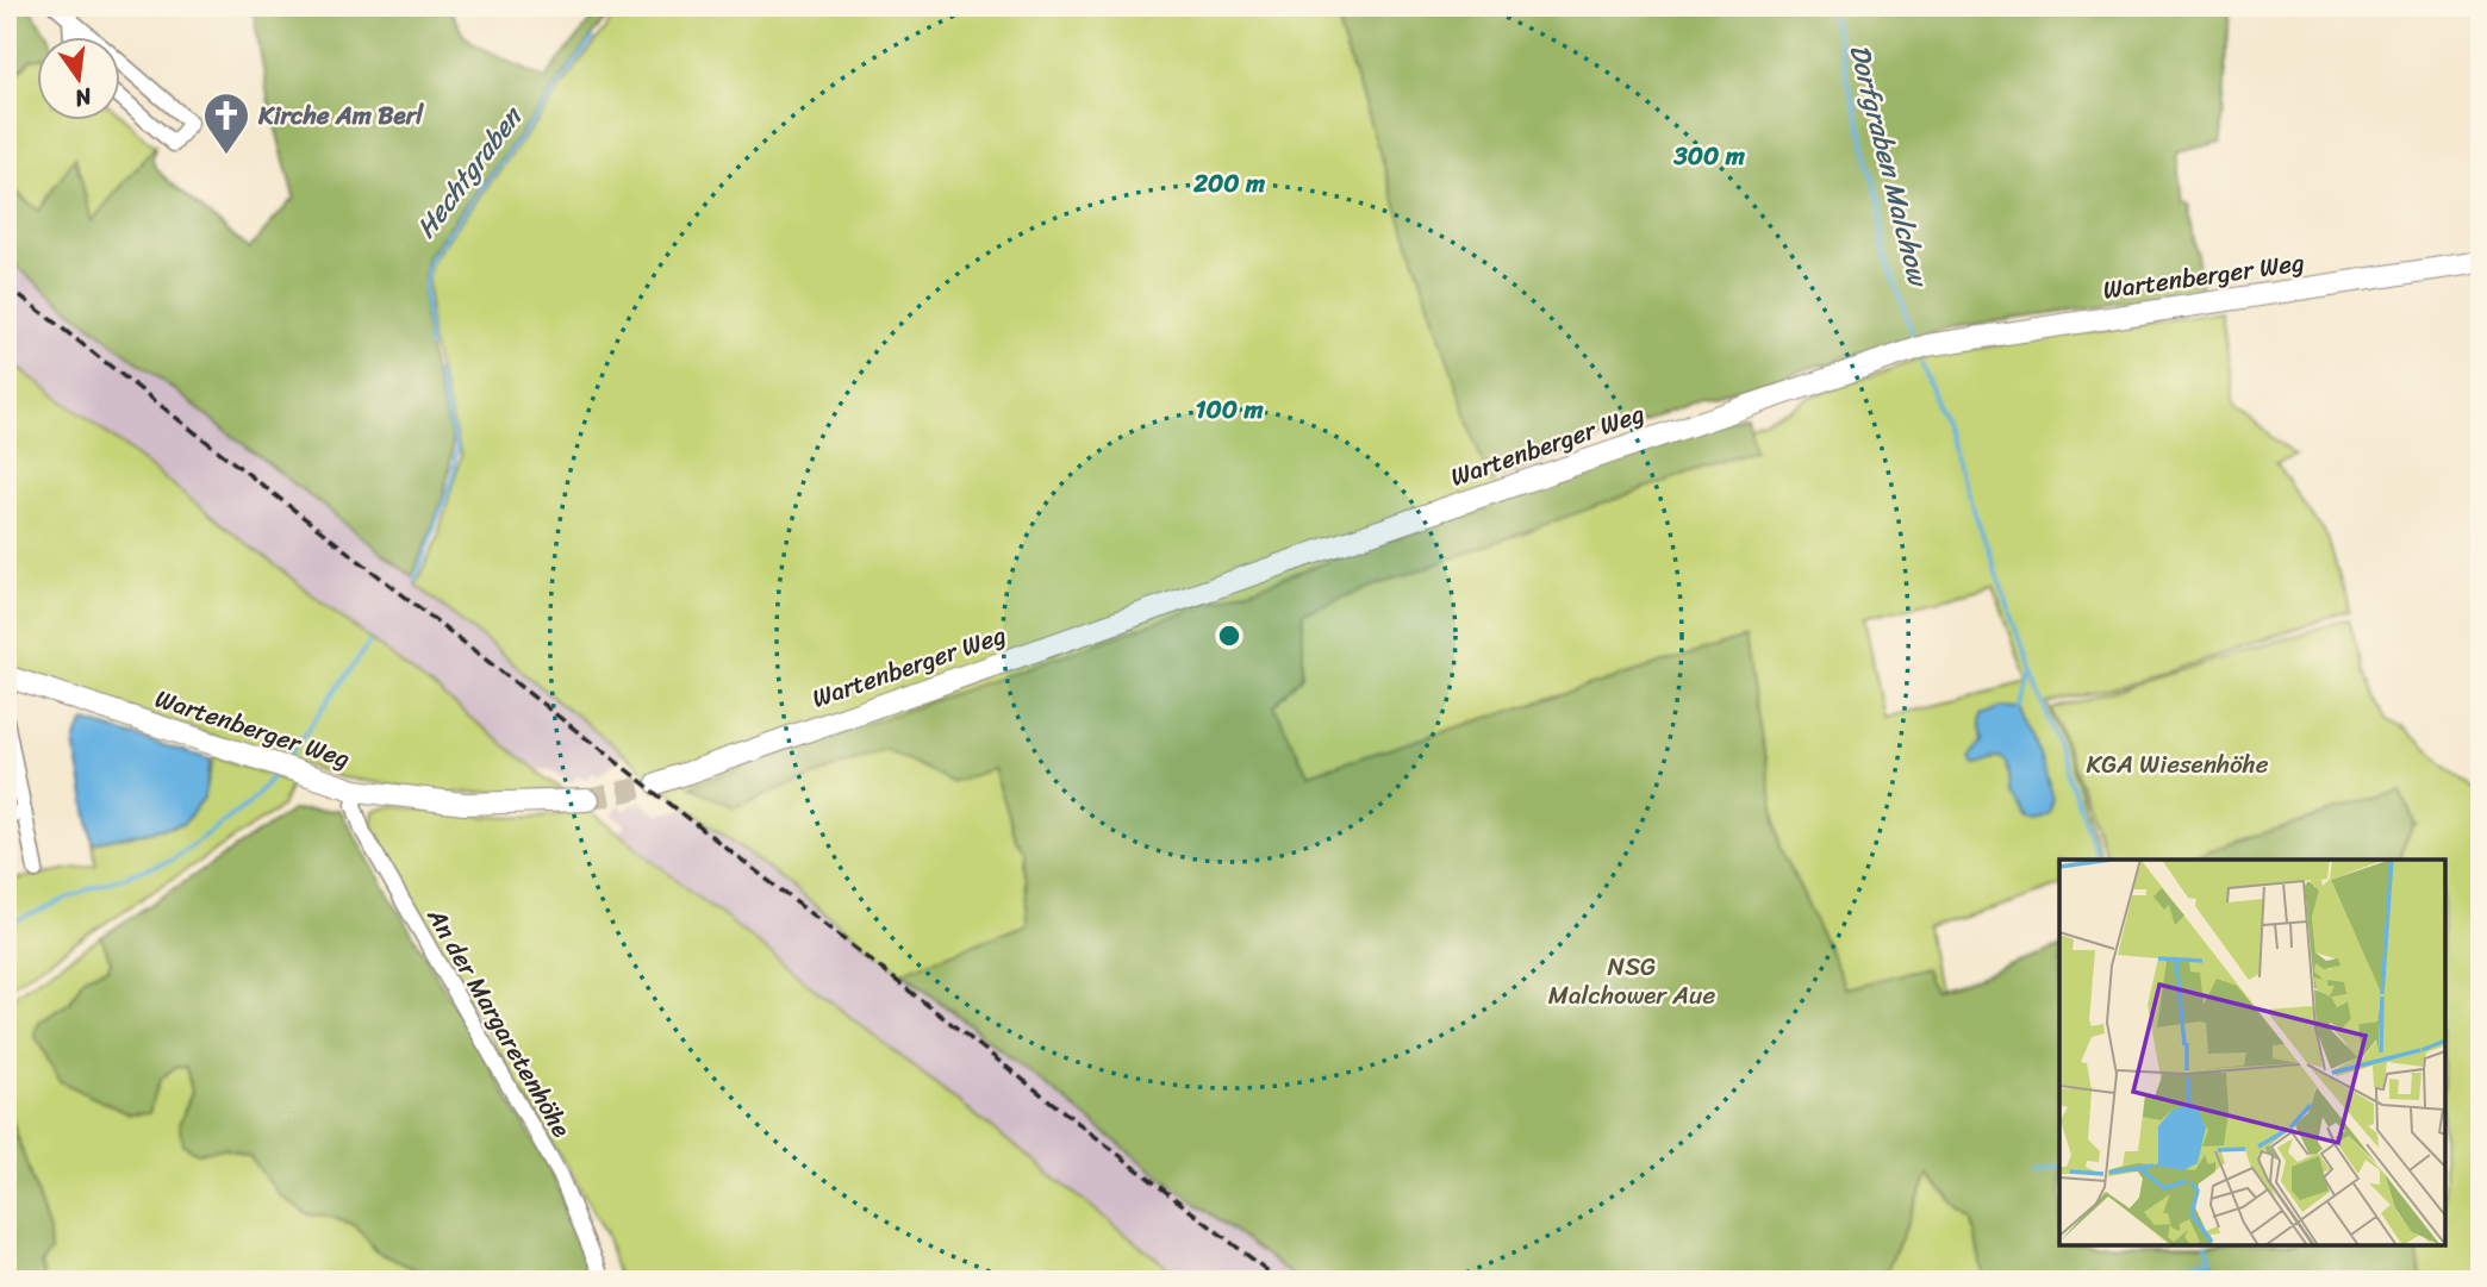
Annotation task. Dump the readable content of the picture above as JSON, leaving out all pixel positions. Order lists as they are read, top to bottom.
{
  "streets": {
    "main road": ["Wartenberger Weg"],
    "street": ["An der Margaretenhöhe"]
  },
  "crossings": [
    ["Wartenberger Weg", "An der Margaretenhöhe"]
  ],
  "water": ["Dorfgraben Malchow", "Hechtgraben"],
  "parks": ["KGA Wiesenhöhe", "NSG Malchower Aue"],
  "places": {
    "church": ["Kirche Am Berl"]
  },
  "north": "bottom",
  "rings": ["300 m", "200 m", "100 m"]
}
